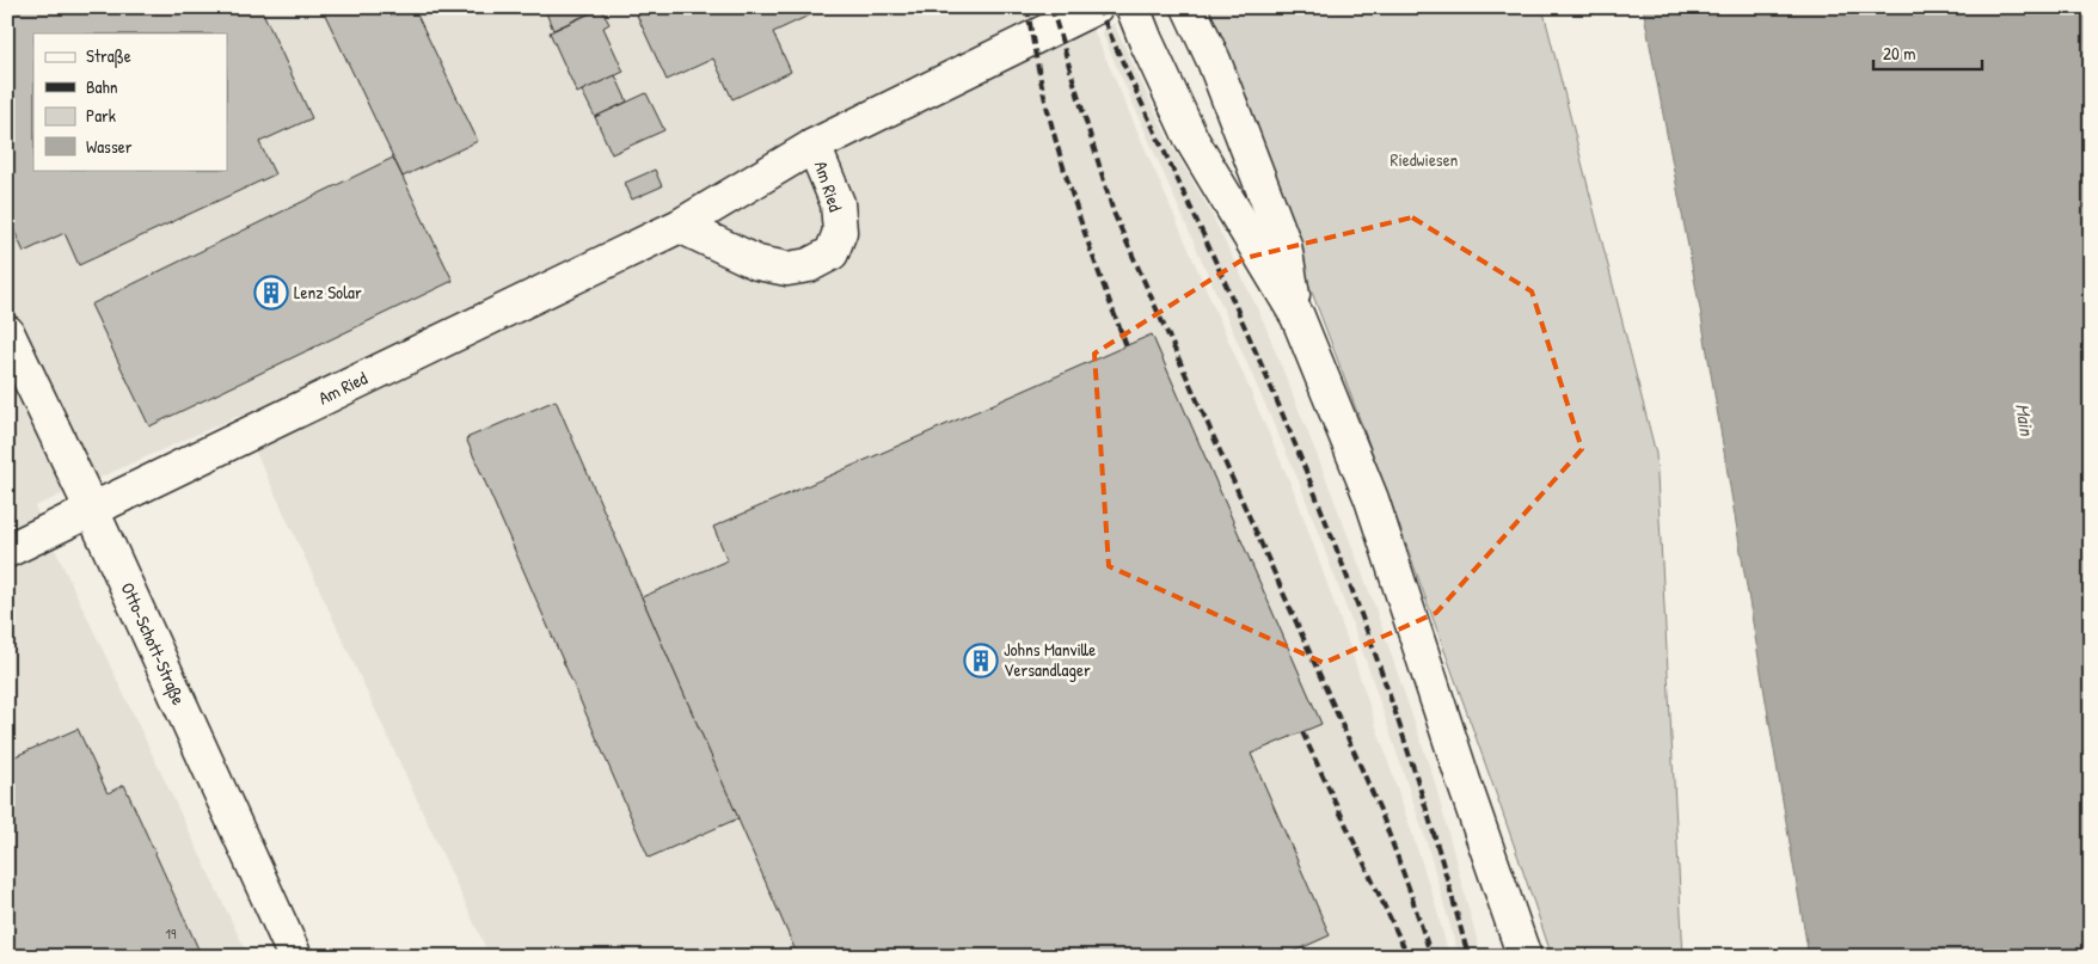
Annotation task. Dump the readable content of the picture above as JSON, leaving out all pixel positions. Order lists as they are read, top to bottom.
{
  "streets": {
    "street": ["Am Ried", "Otto-Schott-Straße"]
  },
  "crossings": [
    ["Am Ried", "Otto-Schott-Straße"]
  ],
  "water": ["Main"],
  "parks": ["Riedwiesen"],
  "places": {
    "building": ["Lenz Solar", "Johns Manville Versandlager"]
  },
  "house_numbers": ["19"],
  "legend": [
    "Straße",
    "Bahn",
    "Park",
    "Wasser"
  ],
  "scale_bar": "20 m"
}
